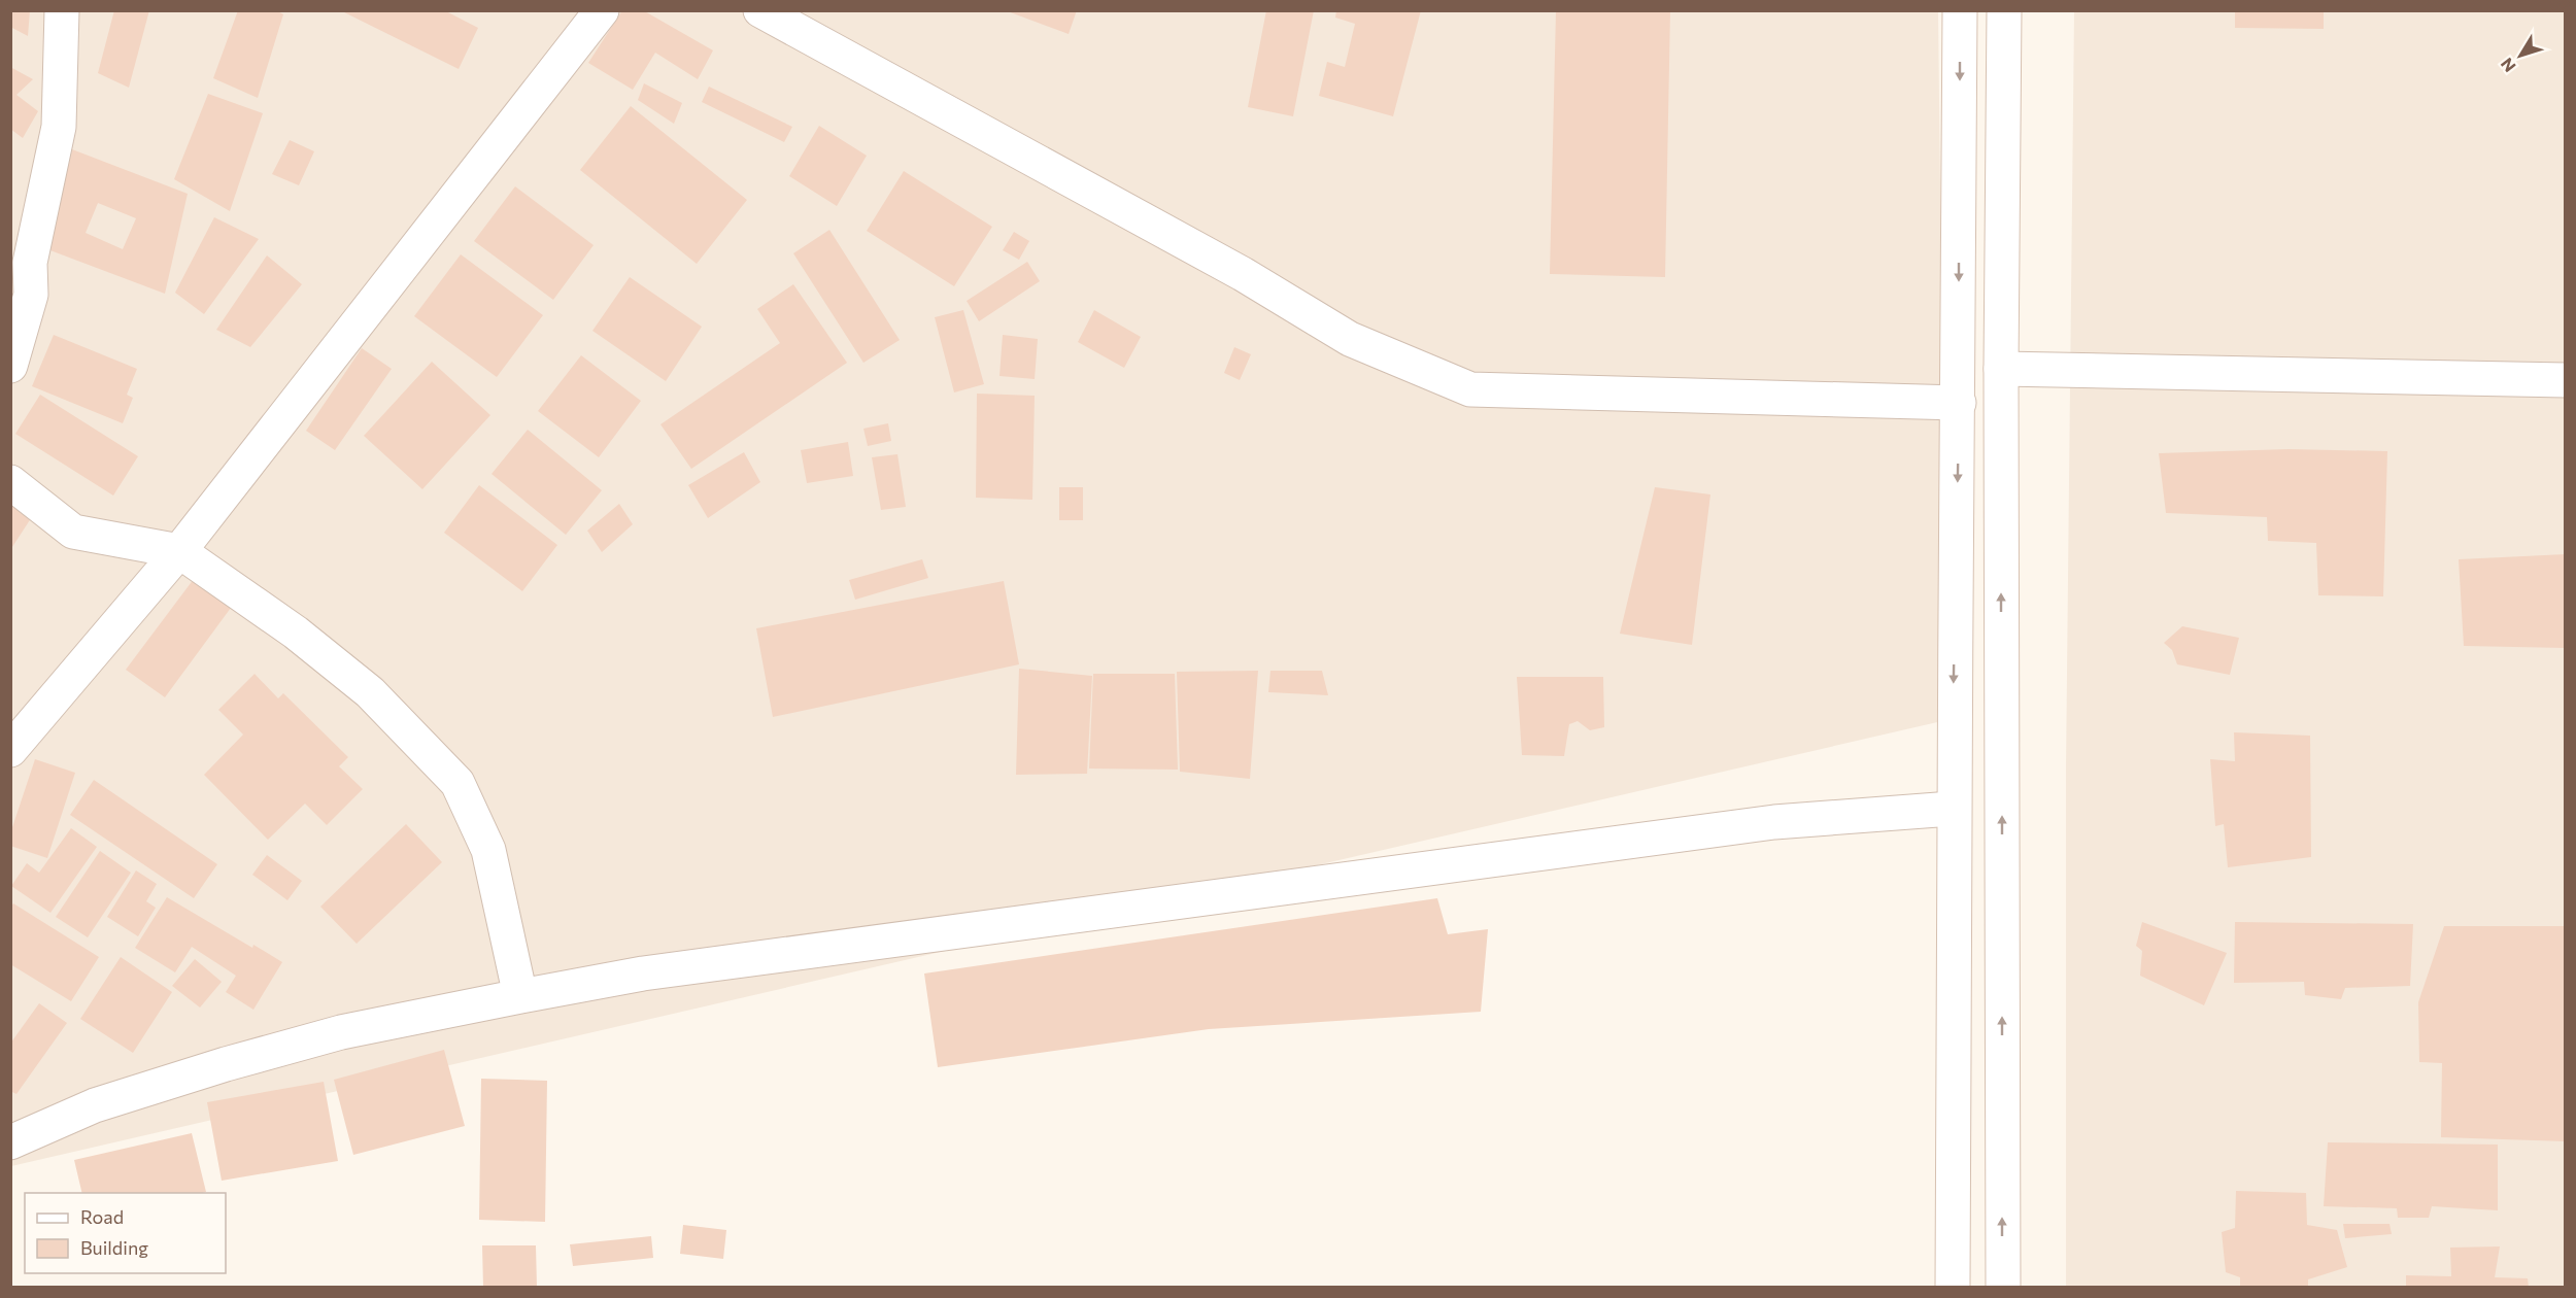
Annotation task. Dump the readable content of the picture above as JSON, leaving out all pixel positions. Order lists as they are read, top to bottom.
{
  "legend": ["Road", "Building"],
  "north": "bottom left"
}
